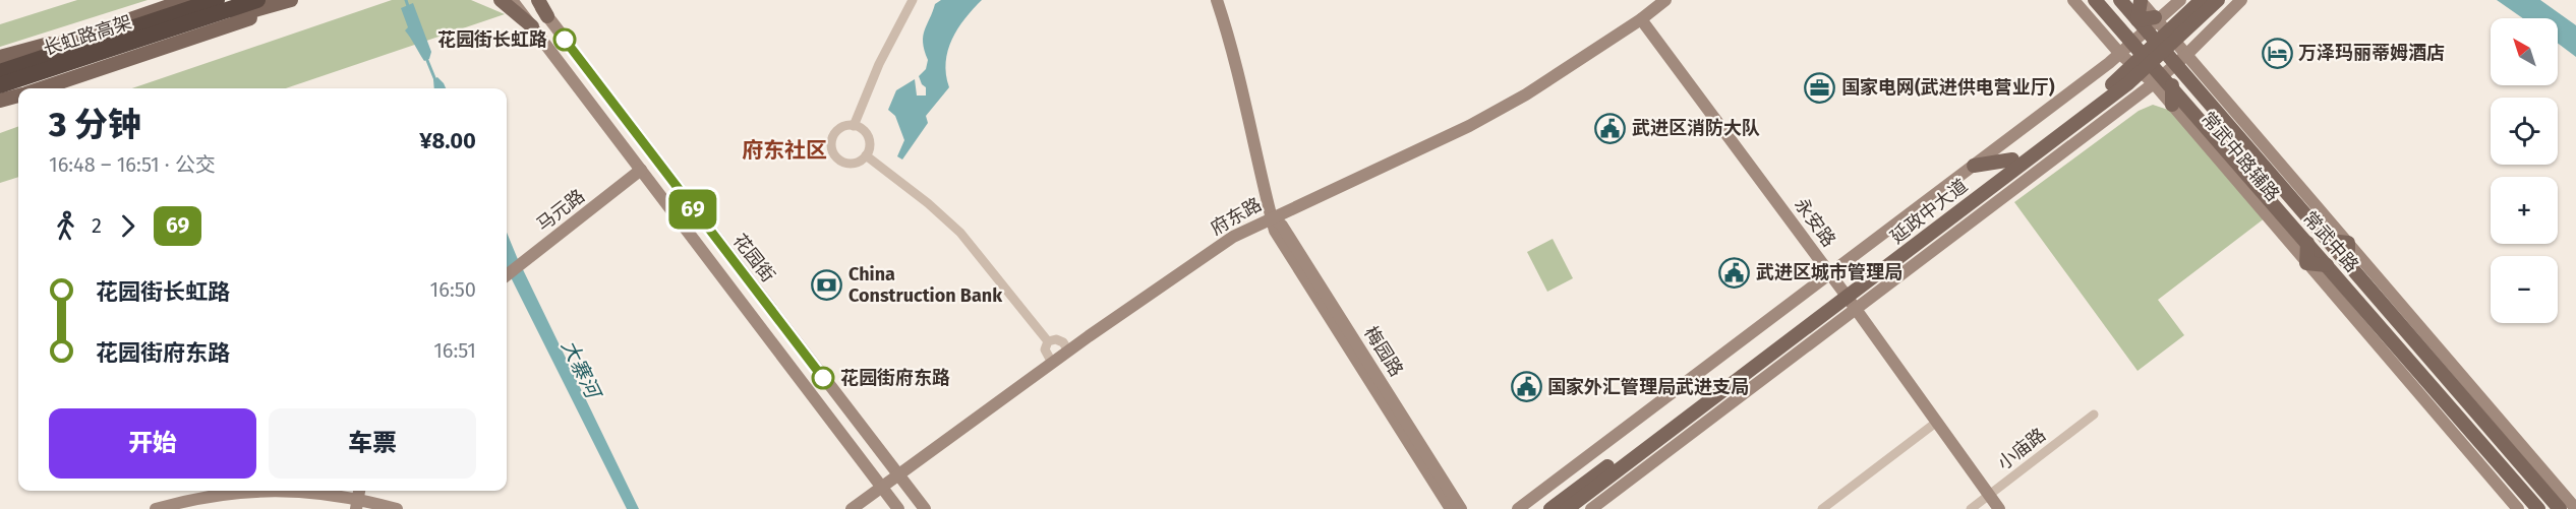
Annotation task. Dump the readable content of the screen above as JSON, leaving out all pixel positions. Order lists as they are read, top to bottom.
{
  "streets": {
    "highway": ["长虹路高架"],
    "main road": ["延政中大道", "常武中路"],
    "street": [
      "常武中路辅路",
      "马元路",
      "府东路",
      "永安路",
      "花园街",
      "梅园路",
      "小庙路"
    ]
  },
  "crossings": [
    ["常武中路辅路", "常武中路"],
    ["马元路", "花园街"],
    ["延政中大道", "永安路"],
    ["延政中大道", "常武中路"],
    ["府东路", "永安路"],
    ["府东路", "花园街"],
    ["府东路", "梅园路"],
    ["永安路", "小庙路"]
  ],
  "districts": ["府东社区"],
  "water": ["大寨河"],
  "places": {
    "other": ["花园街长虹路", "花园街府东路"],
    "hotel": ["万泽玛丽蒂姆酒店"],
    "office": ["国家电网(武进供电营业厅)"],
    "public building": ["武进区消防大队", "武进区城市管理局", "国家外汇管理局武进支局"],
    "bank": ["China Construction Bank"]
  },
  "lines": ["bus line 69"],
  "north": "top left",
  "page": {
    "on_map": "69",
    "map_buttons": ["+", "−"],
    "heading": ["3 分钟", "16:48 – 16:51 · 公交", "¥8.00"],
    "legs": ["2", "69"],
    "list": [
      {
        "name": "花园街长虹路",
        "value": "16:50"
      },
      {
        "name": "花园街府东路",
        "value": "16:51"
      }
    ],
    "buttons": ["开始", "车票"]
  }
}
